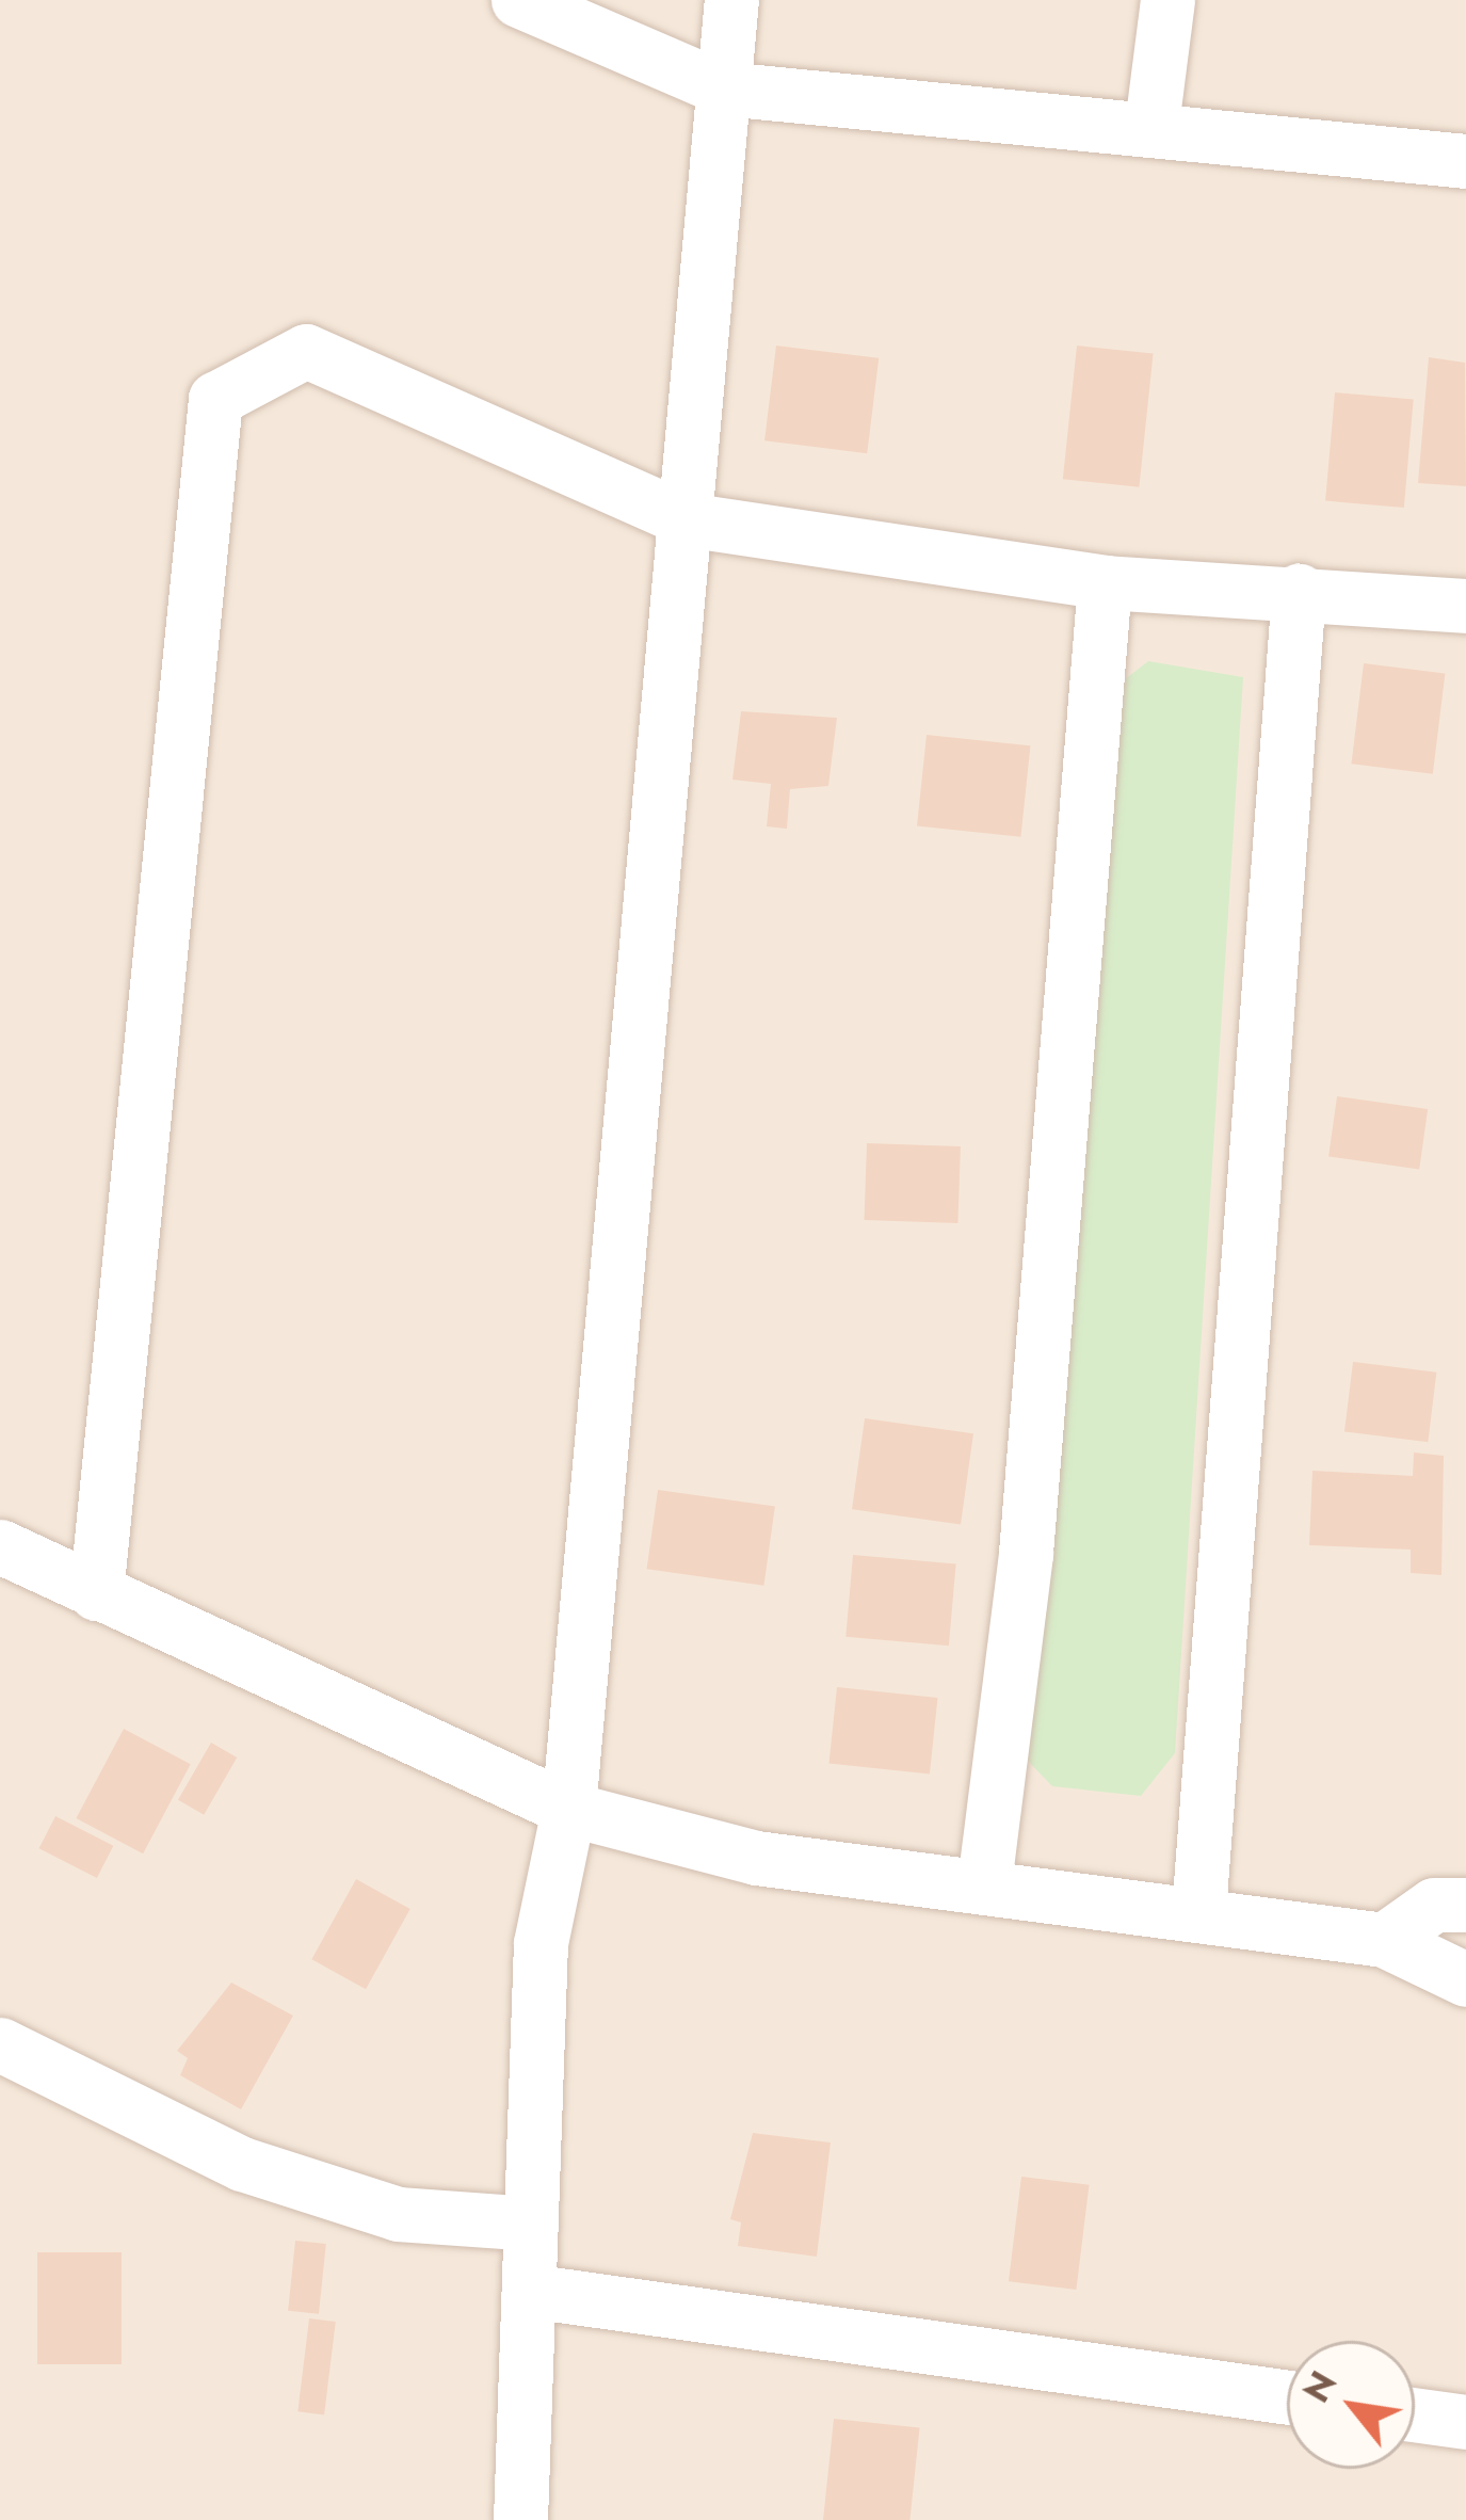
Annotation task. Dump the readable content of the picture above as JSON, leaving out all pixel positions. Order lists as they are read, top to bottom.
{
  "north": "top left"
}
